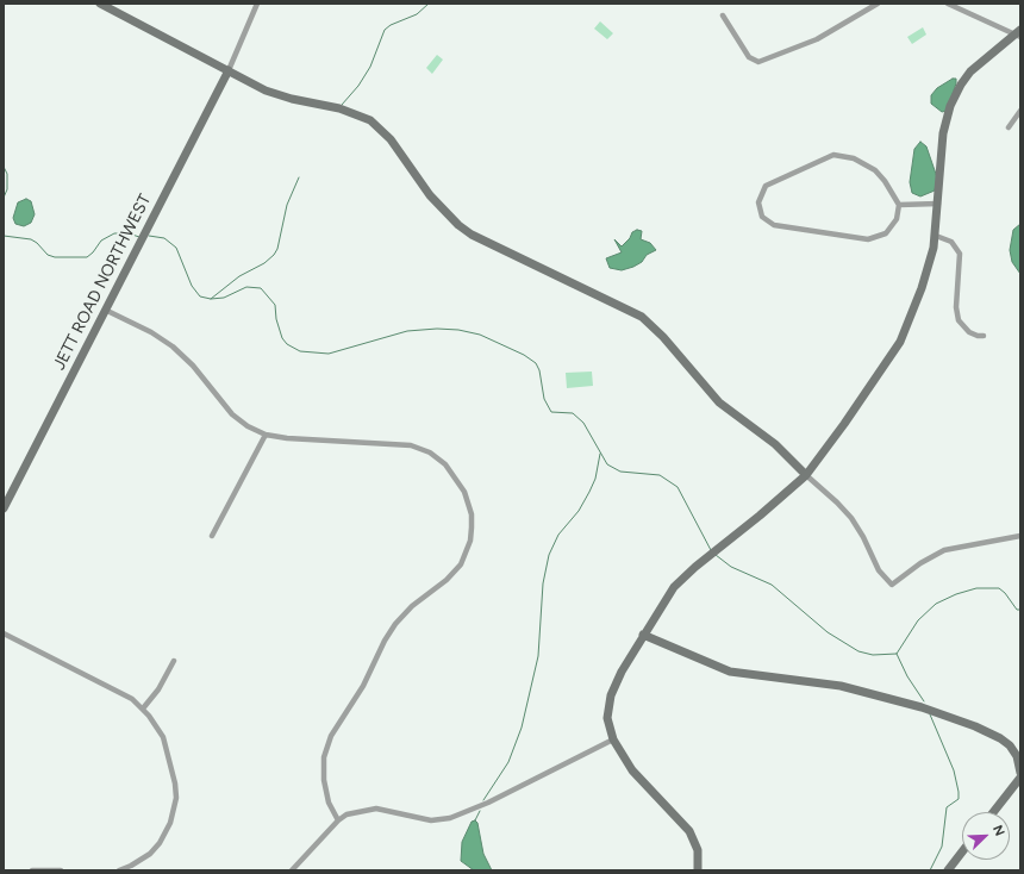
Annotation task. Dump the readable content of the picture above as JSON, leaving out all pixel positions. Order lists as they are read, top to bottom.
{
  "streets": {
    "street": ["JETT ROAD NORTHWEST"]
  },
  "north": "top right"
}
